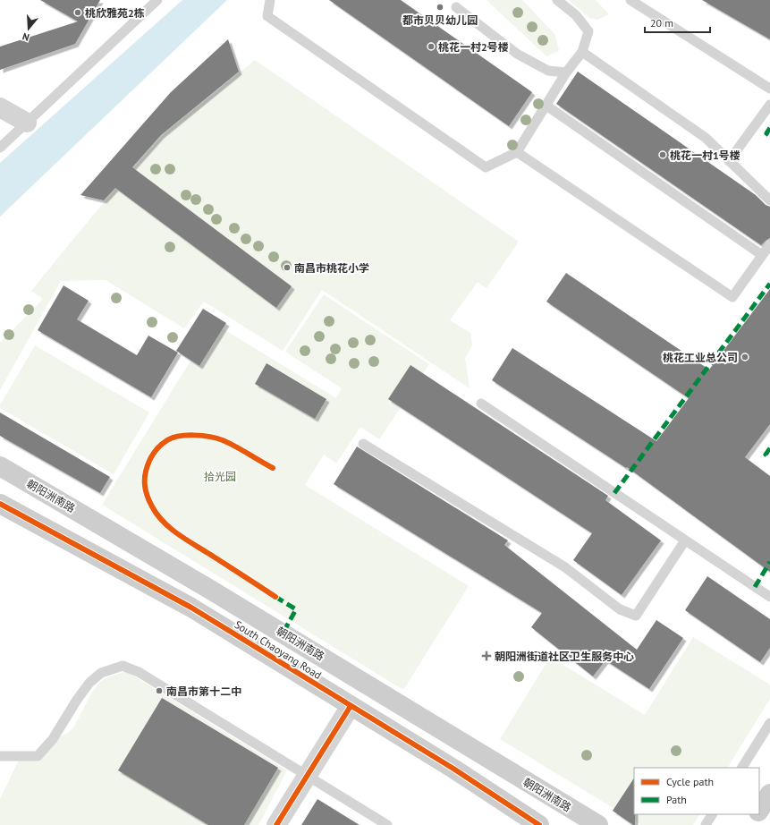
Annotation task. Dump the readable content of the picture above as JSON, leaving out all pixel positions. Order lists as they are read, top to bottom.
{
  "streets": {
    "main road": ["朝阳洲南路", "South Chaoyang Road"]
  },
  "parks": ["拾光园"],
  "places": {
    "other": [
      "都市贝贝幼儿园",
      "桃欣雅苑2栋",
      "桃花一村2号楼",
      "桃花一村1号楼",
      "南昌市桃花小学",
      "桃花工业总公司",
      "南昌市第十二中"
    ],
    "health": ["朝阳洲街道社区卫生服务中心"]
  },
  "legend": ["Cycle path", "Path"],
  "scale_bar": "20 m",
  "north": "bottom"
}
